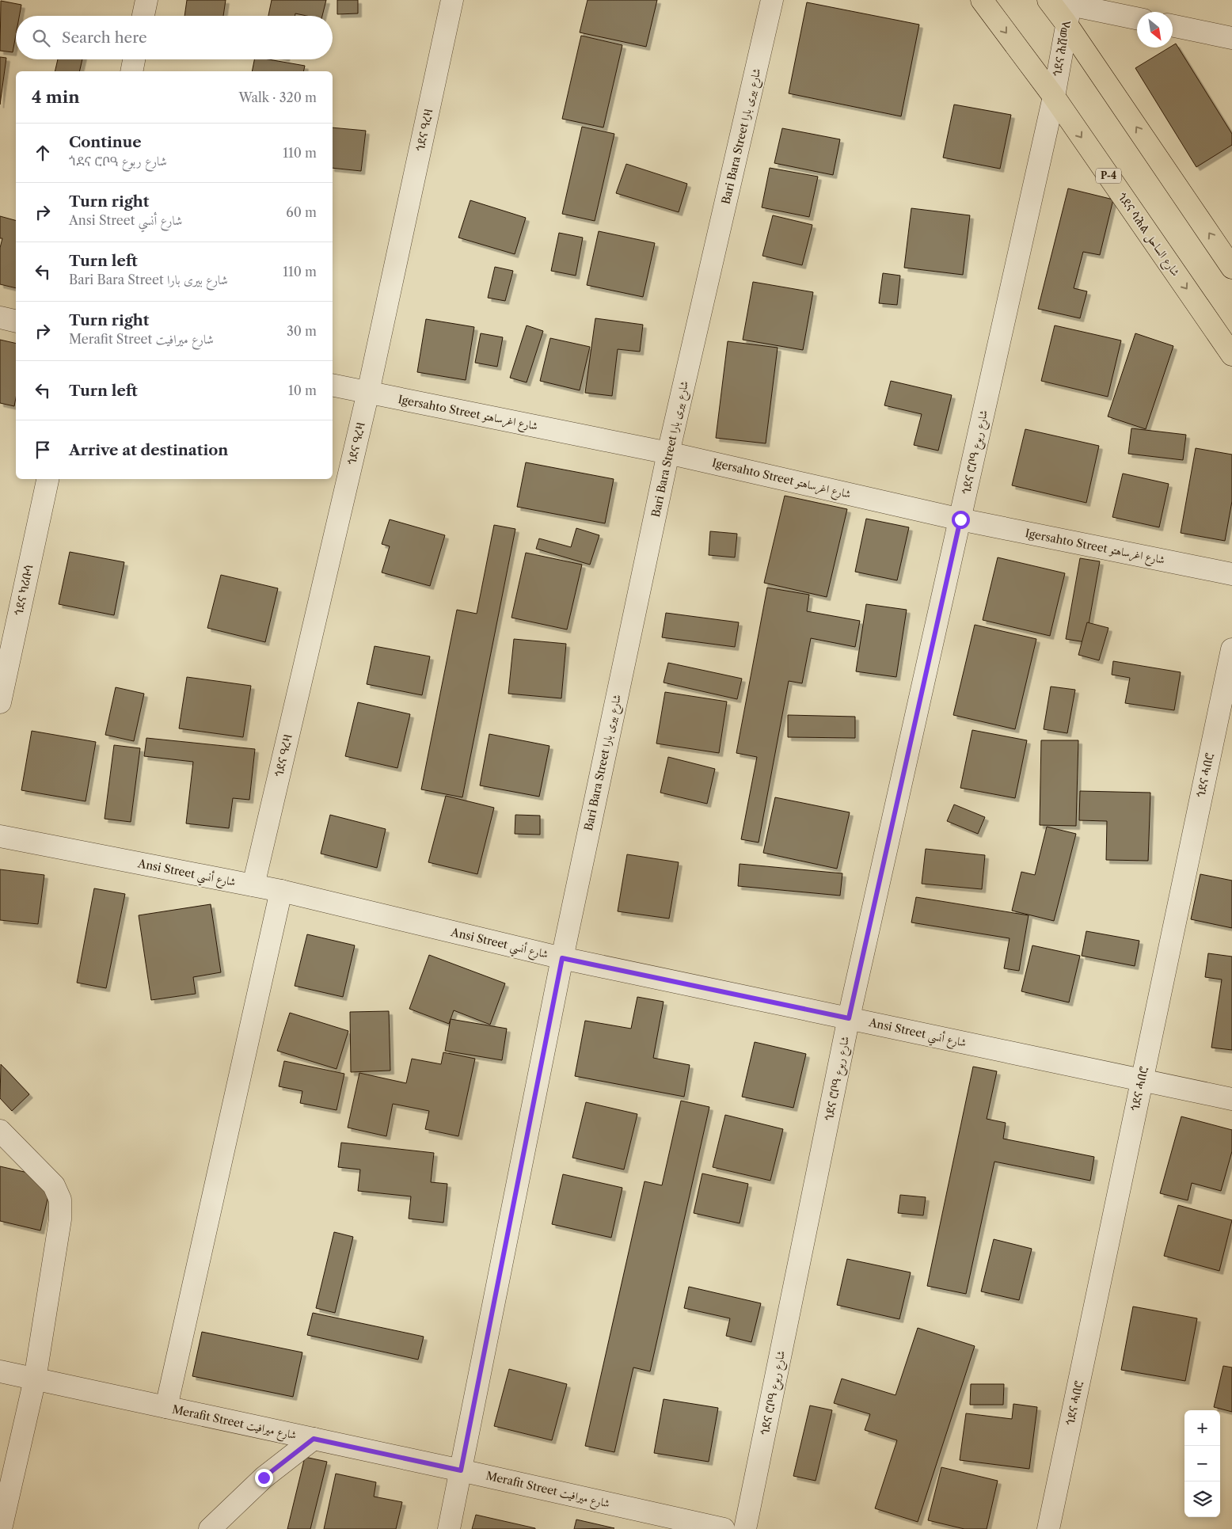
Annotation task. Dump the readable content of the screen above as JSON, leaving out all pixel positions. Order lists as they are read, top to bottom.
{
  "streets": {
    "highway": ["P-4", "ጎደና ሳሕል شارع الساحل"],
    "street": [
      "ጎደና ሕሽመለ",
      "ጎደና ዓረዛ",
      "Bari Bara Street شارع بيرى بارا",
      "Igersahto Street شارع اغرساهتو",
      "ጎደና ሮቦዓ شارع ربوع",
      "ጎደና ካሪቡሳ",
      "ጎደና ሓበሮ",
      "Ansi Street شارع أنسي",
      "Merafit Street شارع ميرافيت"
    ]
  },
  "crossings": [
    ["ጎደና ሕሽመለ", "ጎደና ሳሕል شارع الساحل"],
    ["ጎደና ሕሽመለ", "ጎደና ሮቦዓ شارع ربوع"],
    ["ጎደና ዓረዛ", "Igersahto Street شارع اغرساهتو"],
    ["ጎደና ዓረዛ", "Ansi Street شارع أنسي"],
    ["Bari Bara Street شارع بيرى بارا", "Igersahto Street شارع اغرساهتو"],
    ["Bari Bara Street شارع بيرى بارا", "Ansi Street شارع أنسي"],
    ["Bari Bara Street شارع بيرى بارا", "Merafit Street شارع ميرافيت"],
    ["ጎደና ሳሕል شارع الساحل", "ጎደና ሮቦዓ شارع ربوع"],
    ["Igersahto Street شارع اغرساهتو", "ጎደና ሮቦዓ شارع ربوع"],
    ["ጎደና ሮቦዓ شارع ربوع", "Ansi Street شارع أنسي"],
    ["ጎደና ሓበሮ", "Ansi Street شارع أنسي"]
  ],
  "north": "bottom right",
  "page": {
    "search": "Search here",
    "heading": ["4 min", "Walk · 320 m"],
    "list": [
      ["Continue", "ጎደና ሮቦዓ شارع ربوع", "110 m"],
      ["Turn right", "Ansi Street شارع أنسي", "60 m"],
      ["Turn left", "Bari Bara Street شارع بيرى بارا", "110 m"],
      ["Turn right", "Merafit Street شارع ميرافيت", "30 m"],
      ["Turn left", "10 m"],
      "Arrive at destination"
    ],
    "map_buttons": ["+", "−"]
  }
}
